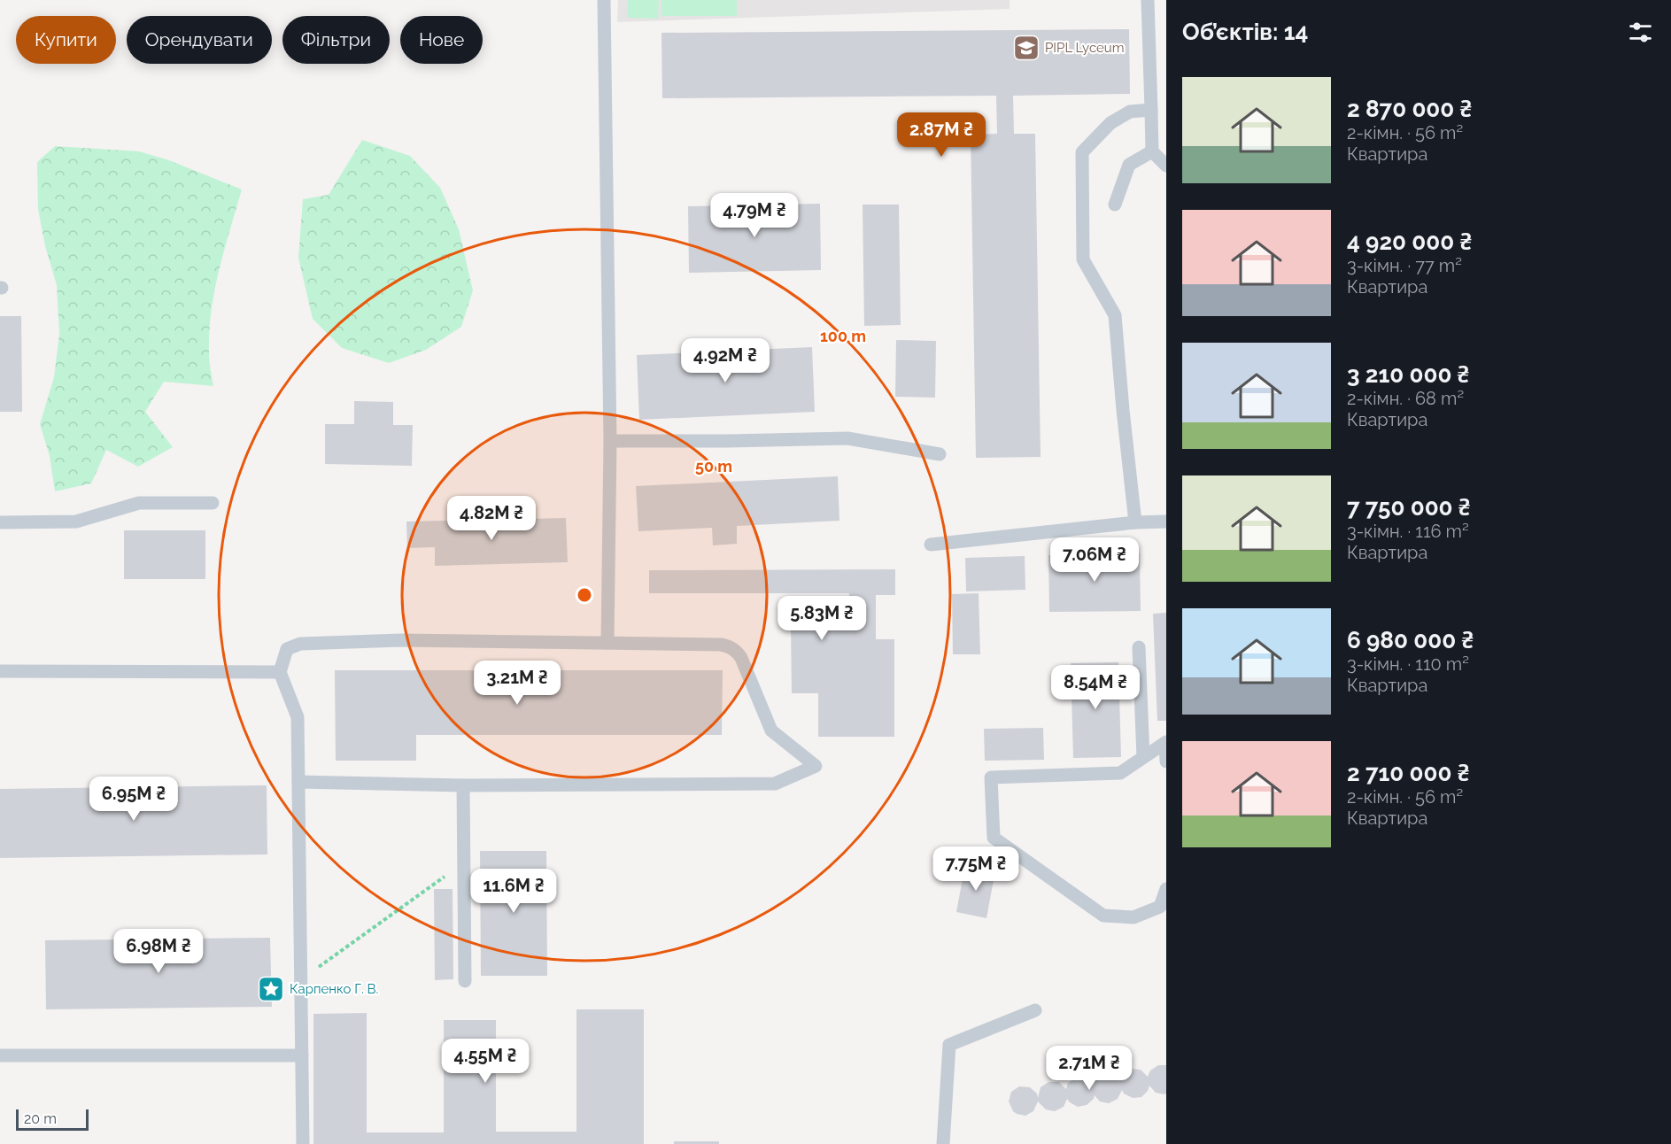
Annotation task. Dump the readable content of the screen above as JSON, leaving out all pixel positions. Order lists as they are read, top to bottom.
{
  "places": {
    "school or university": ["PIPL Lyceum"],
    "place": ["Карпенко Г. В."]
  },
  "scale_bar": "20 m",
  "page": {
    "heading": "Об’єктів: 14",
    "chip": [
      "Купити",
      "Орендувати",
      "Фільтри",
      "Нове"
    ],
    "list": [
      {
        "name": "2 870 000 ₴",
        "note": "2-кімн. · 56 m² · Квартира"
      },
      {
        "name": "4 920 000 ₴",
        "note": "3-кімн. · 77 m² · Квартира"
      },
      {
        "name": "3 210 000 ₴",
        "note": "2-кімн. · 68 m² · Квартира"
      },
      {
        "name": "7 750 000 ₴",
        "note": "3-кімн. · 116 m² · Квартира"
      },
      {
        "name": "6 980 000 ₴",
        "note": "3-кімн. · 110 m² · Квартира"
      },
      {
        "name": "2 710 000 ₴",
        "note": "2-кімн. · 56 m² · Квартира"
      }
    ],
    "price": [
      "2.87M ₴",
      "4.79M ₴",
      "4.92M ₴",
      "4.82M ₴",
      "7.06M ₴",
      "5.83M ₴",
      "3.21M ₴",
      "8.54M ₴",
      "6.95M ₴",
      "7.75M ₴",
      "11.6M ₴",
      "6.98M ₴",
      "4.55M ₴",
      "2.71M ₴"
    ],
    "scale": "20 m"
  },
  "rings": ["100 m", "50 m"]
}
